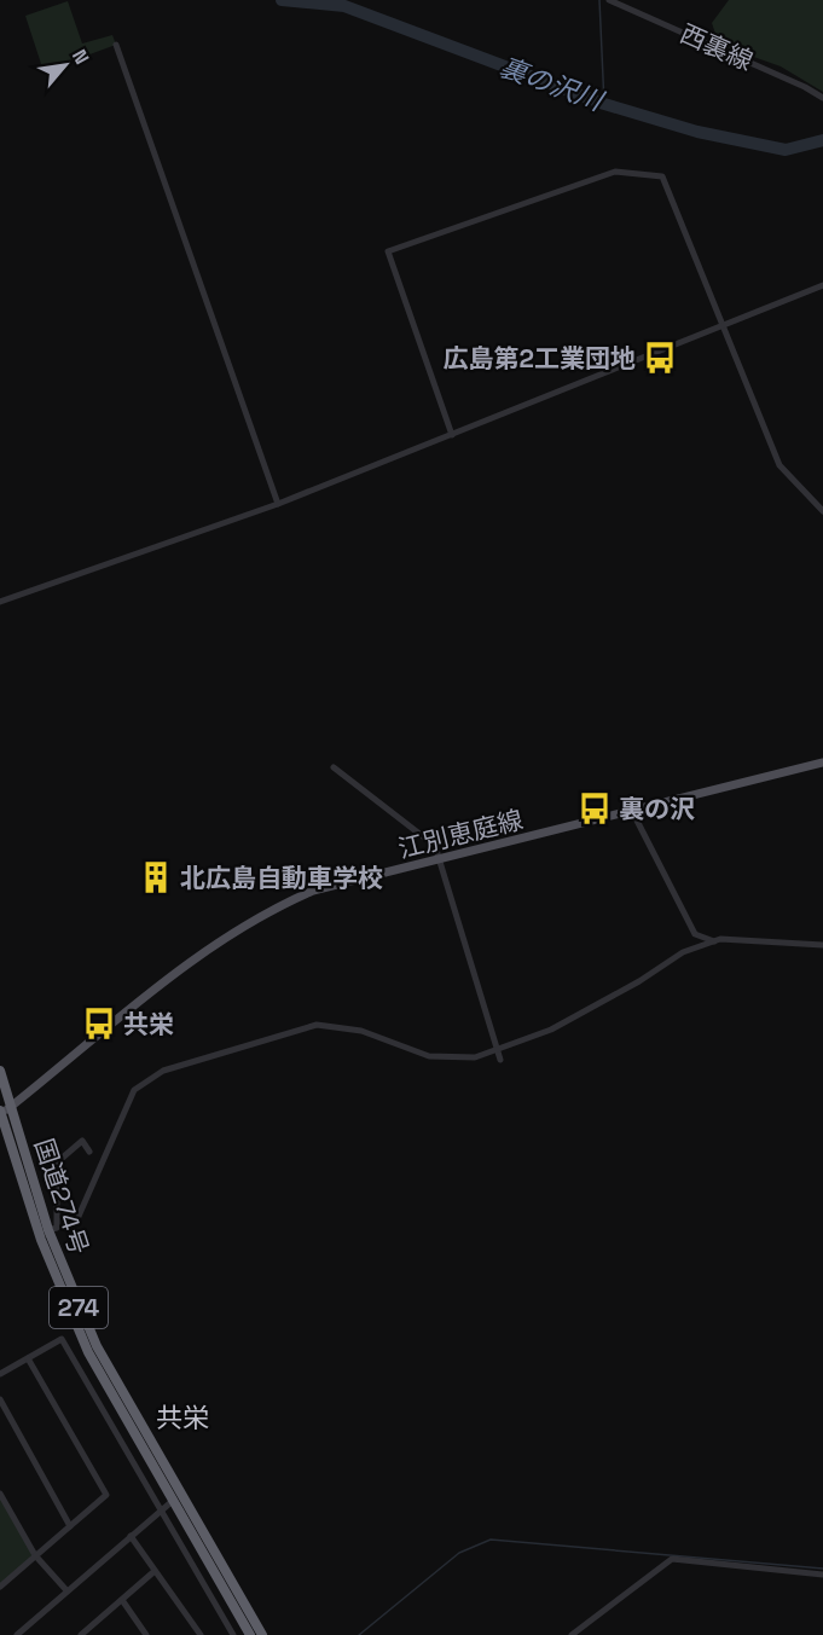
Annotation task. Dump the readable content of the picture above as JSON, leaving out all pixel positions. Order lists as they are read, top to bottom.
{
  "streets": {
    "highway": ["国道274号", "274"],
    "main road": ["江別恵庭線"],
    "street": ["西裏線"]
  },
  "crossings": [
    ["江別恵庭線", "国道274号"]
  ],
  "districts": ["共栄"],
  "water": ["裏の沢川"],
  "places": {
    "bus stop": ["広島第2工業団地", "裏の沢", "共栄"],
    "building": ["北広島自動車学校"]
  },
  "north": "top right"
}
